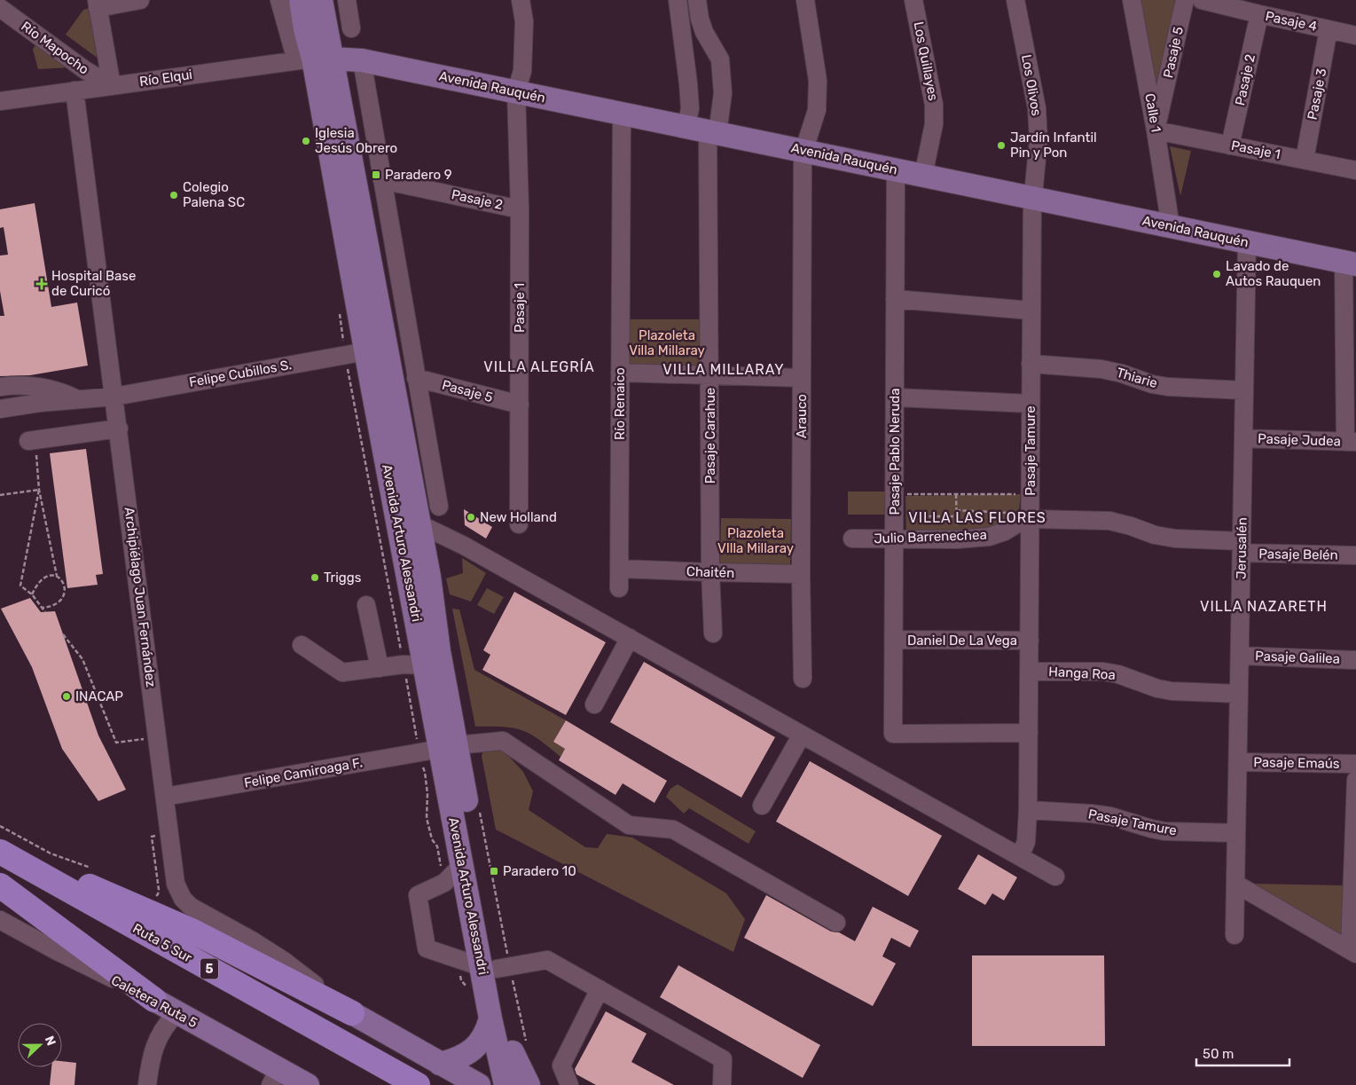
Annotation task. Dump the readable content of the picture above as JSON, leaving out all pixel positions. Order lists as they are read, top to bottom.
{
  "streets": {
    "highway": ["Ruta 5 Sur", "5"],
    "main road": ["Avenida Rauquén", "Avenida Arturo Alessandri", "Caletera Ruta 5"],
    "street": [
      "Pasaje 4",
      "Río Mapocho",
      "Pasaje 5",
      "Los Quillayes",
      "Río Elqui",
      "Pasaje 2",
      "Los Olivos",
      "Pasaje 3",
      "Calle 1",
      "Pasaje 1",
      "Felipe Cubillos S.",
      "Thiarie",
      "Río Renaico",
      "Arauco",
      "Pasaje Carahue",
      "Pasaje Judea",
      "Pasaje Tamure",
      "Pasaje Pablo Neruda",
      "Julio Barrenechea",
      "Jerusalén",
      "Pasaje Belén",
      "Chaitén",
      "Archipiélago Juan Fernández",
      "Daniel De La Vega",
      "Pasaje Galilea",
      "Hanga Roa",
      "Pasaje Emaús",
      "Felipe Camiroaga F."
    ]
  },
  "crossings": [
    ["Pasaje 4", "Pasaje 2"],
    ["Pasaje 4", "Pasaje 3"],
    ["Río Mapocho", "Río Elqui"],
    ["Pasaje 5", "Calle 1"],
    ["Pasaje 5", "Pasaje 1"],
    ["Los Quillayes", "Avenida Rauquén"],
    ["Río Elqui", "Avenida Rauquén"],
    ["Río Elqui", "Avenida Arturo Alessandri"],
    ["Río Elqui", "Archipiélago Juan Fernández"],
    ["Pasaje 2", "Pasaje 1"],
    ["Los Olivos", "Avenida Rauquén"],
    ["Los Olivos", "Pasaje Tamure"],
    ["Avenida Rauquén", "Calle 1"],
    ["Avenida Rauquén", "Pasaje 1"],
    ["Avenida Rauquén", "Río Renaico"],
    ["Avenida Rauquén", "Arauco"],
    ["Avenida Rauquén", "Pasaje Carahue"],
    ["Avenida Rauquén", "Pasaje Tamure"],
    ["Avenida Rauquén", "Pasaje Pablo Neruda"],
    ["Avenida Rauquén", "Avenida Arturo Alessandri"],
    ["Avenida Rauquén", "Jerusalén"],
    ["Pasaje 3", "Pasaje 1"],
    ["Calle 1", "Pasaje 1"],
    ["Felipe Cubillos S.", "Avenida Arturo Alessandri"],
    ["Felipe Cubillos S.", "Archipiélago Juan Fernández"],
    ["Thiarie", "Pasaje Tamure"],
    ["Thiarie", "Jerusalén"],
    ["Río Renaico", "Chaitén"],
    ["Arauco", "Chaitén"],
    ["Pasaje Carahue", "Chaitén"],
    ["Pasaje Judea", "Jerusalén"],
    ["Pasaje Tamure", "Pasaje Pablo Neruda"],
    ["Pasaje Tamure", "Julio Barrenechea"],
    ["Pasaje Tamure", "Jerusalén"],
    ["Pasaje Tamure", "Daniel De La Vega"],
    ["Pasaje Tamure", "Hanga Roa"],
    ["Pasaje Pablo Neruda", "Julio Barrenechea"],
    ["Pasaje Pablo Neruda", "Daniel De La Vega"],
    ["Julio Barrenechea", "Jerusalén"],
    ["Julio Barrenechea", "Pasaje Belén"],
    ["Avenida Arturo Alessandri", "Felipe Camiroaga F."],
    ["Jerusalén", "Pasaje Belén"],
    ["Jerusalén", "Pasaje Galilea"],
    ["Jerusalén", "Hanga Roa"],
    ["Jerusalén", "Pasaje Emaús"],
    ["Archipiélago Juan Fernández", "Felipe Camiroaga F."]
  ],
  "districts": [
    "VILLA ALEGRÍA",
    "VILLA MILLARAY",
    "VILLA LAS FLORES",
    "VILLA NAZARETH"
  ],
  "parks": ["Plazoleta Villa Millaray", "Plazoleta VIlla Millaray"],
  "places": {
    "other": [
      "Iglesia Jesús Obrero",
      "Jardín Infantil Pin y Pon",
      "Colegio Palena SC",
      "Lavado de Autos Rauquen",
      "New Holland",
      "Triggs",
      "INACAP"
    ],
    "transit": ["Paradero 9", "Paradero 10"],
    "health": ["Hospital Base de Curicó"]
  },
  "scale_bar": "50 m",
  "north": "right"
}
